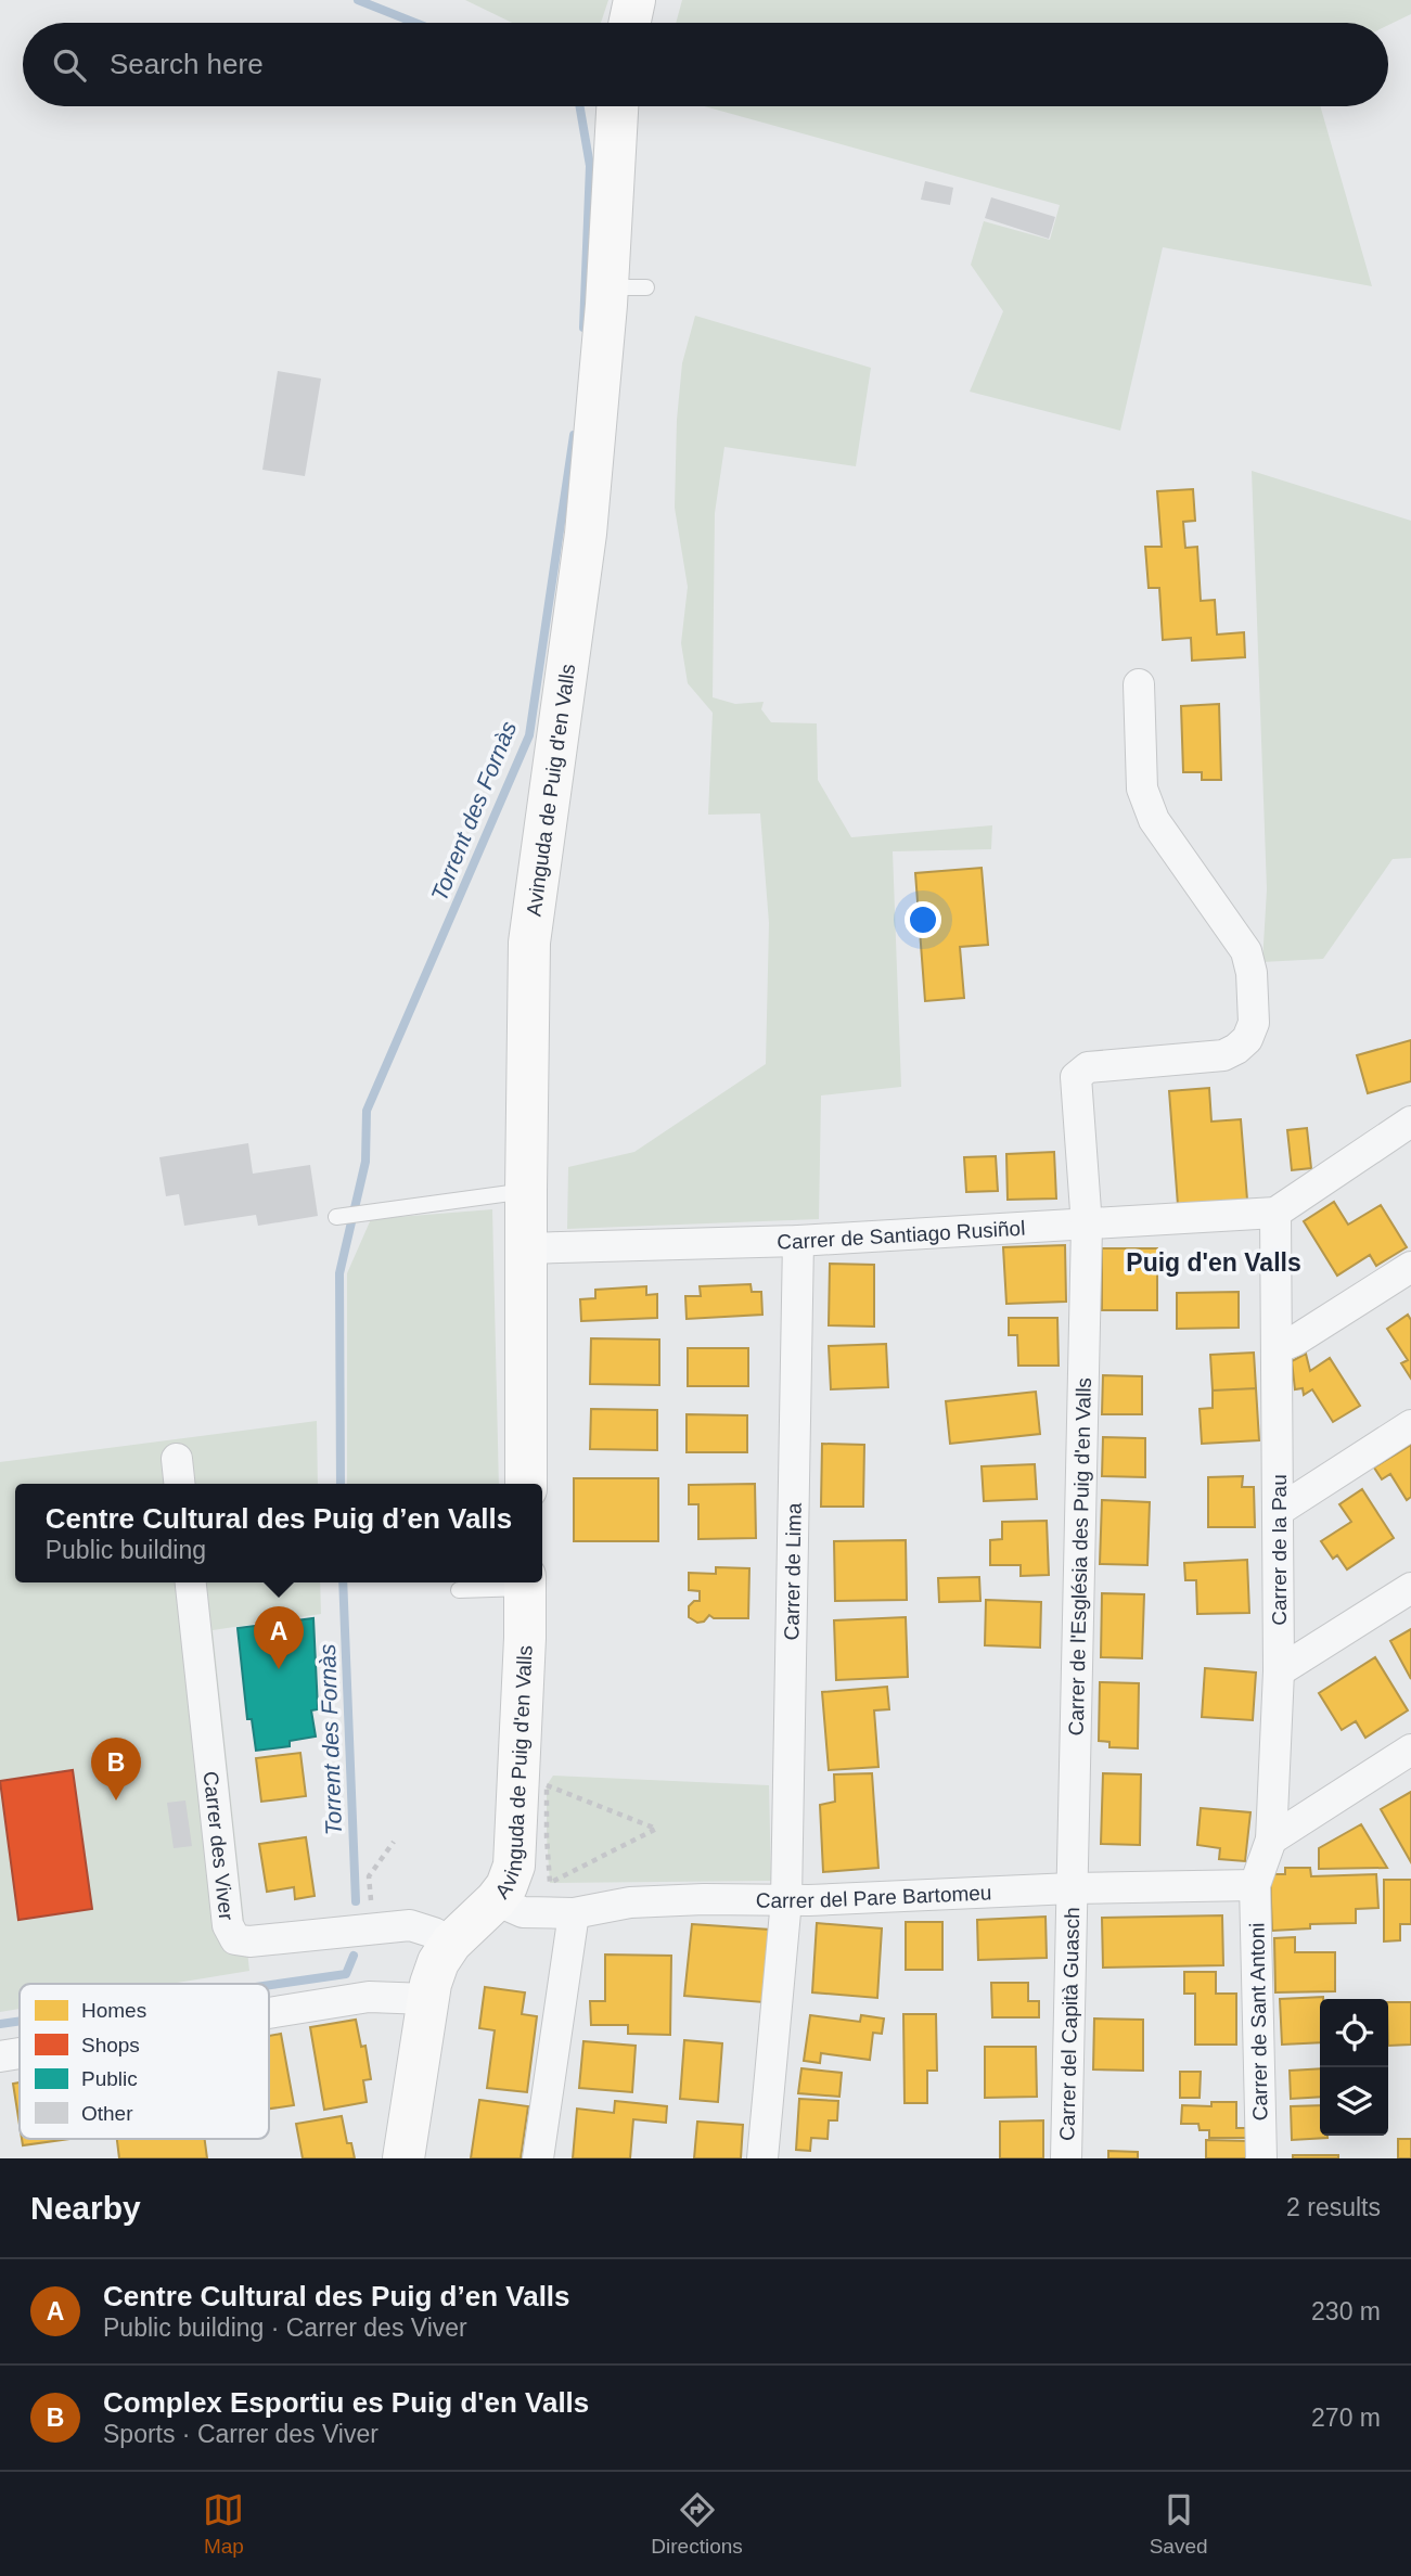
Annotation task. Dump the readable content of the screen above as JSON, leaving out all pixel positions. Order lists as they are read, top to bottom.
{
  "streets": {
    "street": [
      "Avinguda de Puig d'en Valls",
      "Carrer de Santiago Rusiñol",
      "Carrer de la Pau",
      "Carrer de l'Església des Puig d'en Valls",
      "Carrer de Lima",
      "Carrer des Viver",
      "Carrer del Pare Bartomeu",
      "Carrer de Sant Antoni",
      "Carrer del Capità Guasch"
    ]
  },
  "crossings": [
    ["Avinguda de Puig d'en Valls", "Carrer de Santiago Rusiñol"],
    ["Avinguda de Puig d'en Valls", "Carrer des Viver"],
    ["Avinguda de Puig d'en Valls", "Carrer del Pare Bartomeu"],
    ["Carrer de Santiago Rusiñol", "Carrer de la Pau"],
    ["Carrer de Santiago Rusiñol", "Carrer de l'Església des Puig d'en Valls"],
    ["Carrer de Santiago Rusiñol", "Carrer de Lima"],
    ["Carrer de la Pau", "Carrer del Pare Bartomeu"],
    ["Carrer de la Pau", "Carrer de Sant Antoni"],
    ["Carrer de l'Església des Puig d'en Valls", "Carrer del Pare Bartomeu"],
    ["Carrer de l'Església des Puig d'en Valls", "Carrer del Capità Guasch"],
    ["Carrer de Lima", "Carrer del Pare Bartomeu"],
    ["Carrer del Pare Bartomeu", "Carrer de Sant Antoni"],
    ["Carrer del Pare Bartomeu", "Carrer del Capità Guasch"]
  ],
  "districts": ["Puig d'en Valls"],
  "water": ["Torrent des Fornàs"],
  "legend": [
    "Homes",
    "Shops",
    "Public",
    "Other"
  ],
  "page": {
    "search": "Search here",
    "popup": ["Centre Cultural des Puig d’en Valls", "Public building"],
    "pins": ["A", "B"],
    "heading": ["Nearby", "2 results"],
    "list": [
      {
        "mark": "A",
        "name": "Centre Cultural des Puig d’en Valls",
        "note": "Public building · Carrer des Viver",
        "value": "230 m"
      },
      {
        "mark": "B",
        "name": "Complex Esportiu es Puig d'en Valls",
        "note": "Sports · Carrer des Viver",
        "value": "270 m"
      }
    ],
    "nav": ["Map", "Directions", "Saved"]
  }
}
